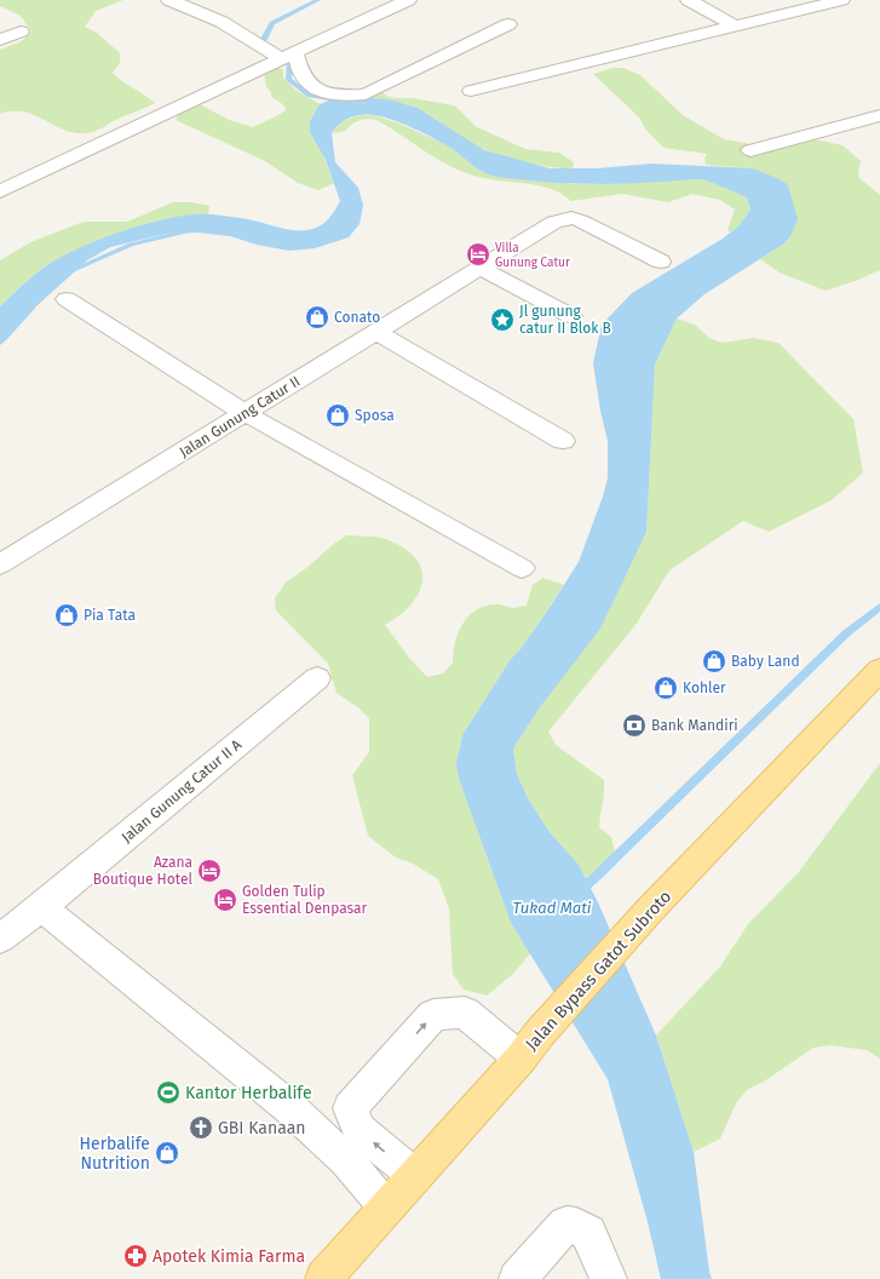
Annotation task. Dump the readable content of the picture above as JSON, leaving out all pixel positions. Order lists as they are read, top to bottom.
{
  "streets": {
    "main road": ["Jalan Bypass Gatot Subroto"],
    "street": ["Jalan Gunung Catur II", "Jalan Gunung Catur II A"]
  },
  "water": ["Tukad Mati"],
  "places": {
    "hotel": ["Villa Gunung Catur", "Azana Boutique Hotel", "Golden Tulip Essential Denpasar"],
    "shop": [
      "Conato",
      "Sposa",
      "Pia Tata",
      "Baby Land",
      "Kohler",
      "Herbalife Nutrition"
    ],
    "place": ["Jl gunung catur II Blok B"],
    "bank": ["Bank Mandiri"],
    "sports": ["Kantor Herbalife"],
    "church": ["GBI Kanaan"],
    "pharmacy": ["Apotek Kimia Farma"]
  }
}
